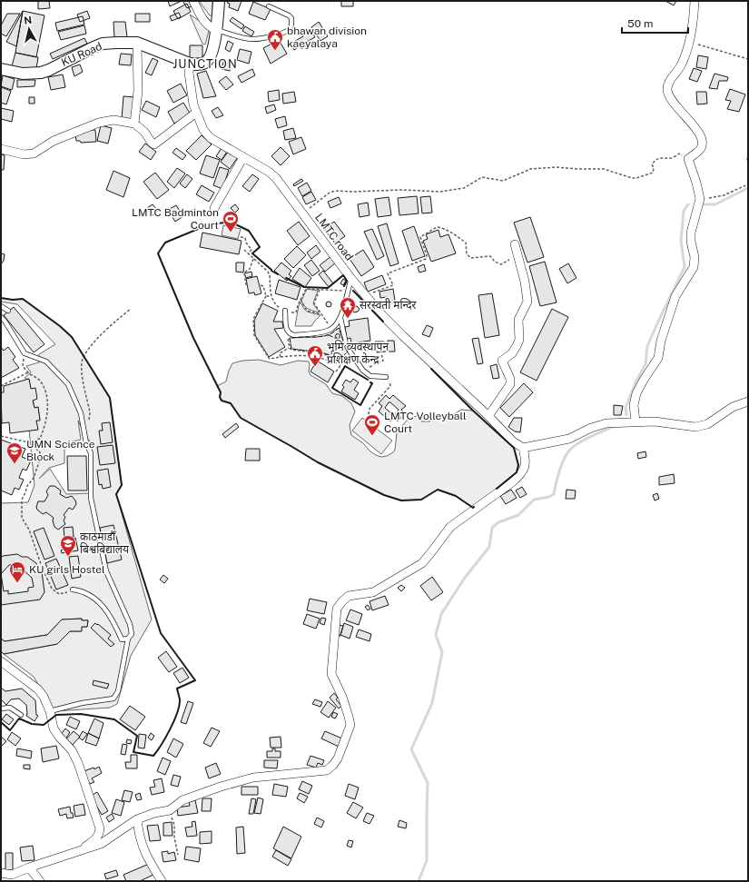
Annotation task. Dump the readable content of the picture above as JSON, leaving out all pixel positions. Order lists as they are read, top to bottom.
{
  "streets": {
    "street": ["KU Road", "LMTC road"]
  },
  "crossings": [
    ["KU Road", "LMTC road"]
  ],
  "districts": ["JUNCTION"],
  "places": {
    "public building": ["bhawan division kaeyalaya", "भूमि व्यवस्थापन प्रशिक्षण केन्द्र"],
    "sports": ["LMTC Badminton Court", "LMTC Volleyball Court"],
    "temple": ["सरस्वती मन्दिर"],
    "school or university": ["UMN Science Block", "काठमाडौँ बिश्वबिद्यालय"],
    "hotel": ["KU girls Hostel"]
  },
  "scale_bar": "50 m",
  "north": "top"
}
